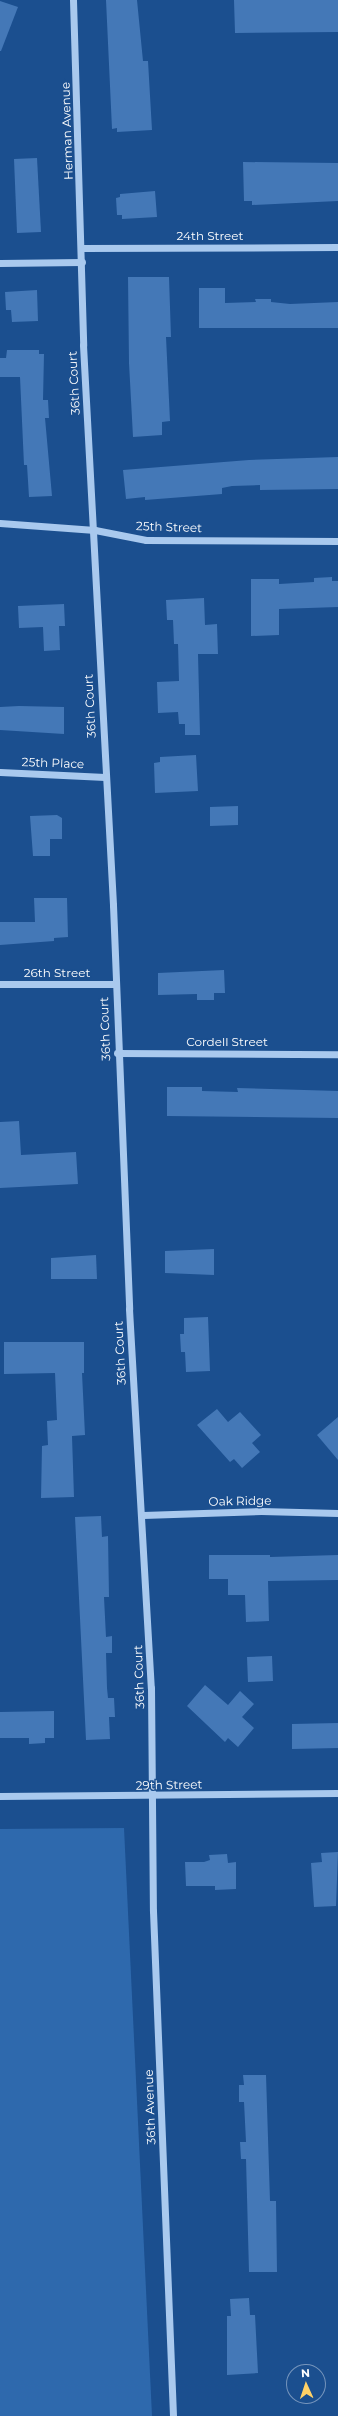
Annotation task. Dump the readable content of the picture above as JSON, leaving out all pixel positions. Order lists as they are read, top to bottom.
{
  "streets": {
    "street": [
      "Herman Avenue",
      "24th Street",
      "36th Court",
      "25th Street",
      "25th Place",
      "26th Street",
      "Cordell Street",
      "Oak Ridge",
      "29th Street",
      "36th Avenue"
    ]
  },
  "crossings": [
    ["Herman Avenue", "24th Street"],
    ["Herman Avenue", "36th Court"],
    ["36th Court", "25th Street"],
    ["36th Court", "25th Place"],
    ["36th Court", "26th Street"],
    ["36th Court", "Cordell Street"],
    ["36th Court", "Oak Ridge"],
    ["36th Court", "29th Street"],
    ["36th Court", "36th Avenue"],
    ["29th Street", "36th Avenue"]
  ],
  "north": "top"
}
